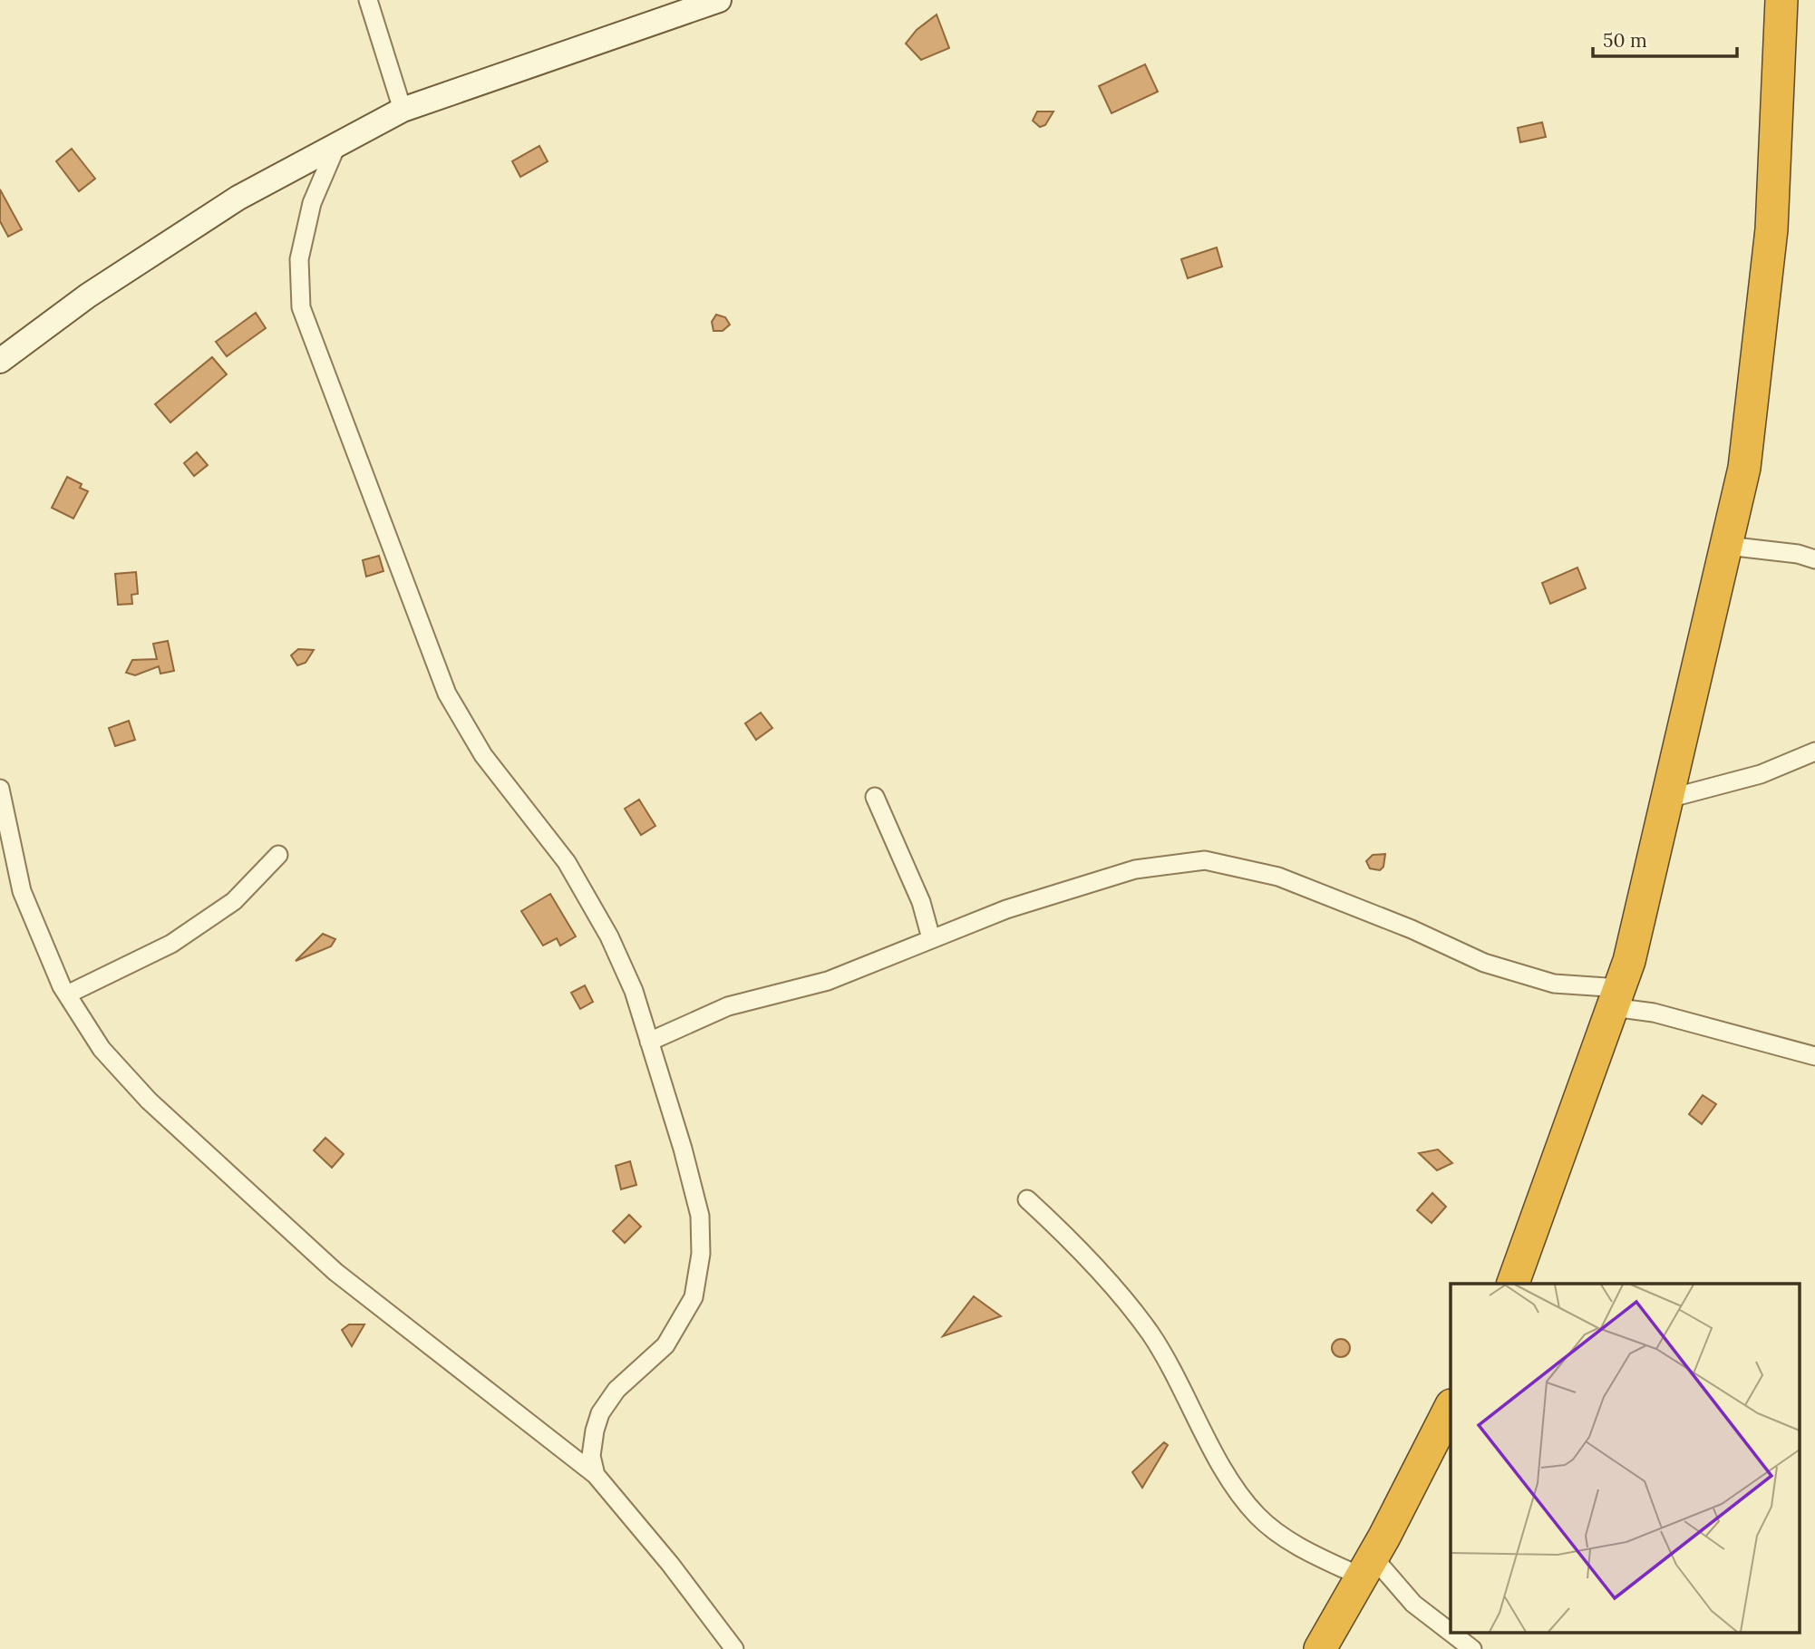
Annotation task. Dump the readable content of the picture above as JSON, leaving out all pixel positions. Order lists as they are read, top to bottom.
{
  "scale_bar": "50 m"
}
